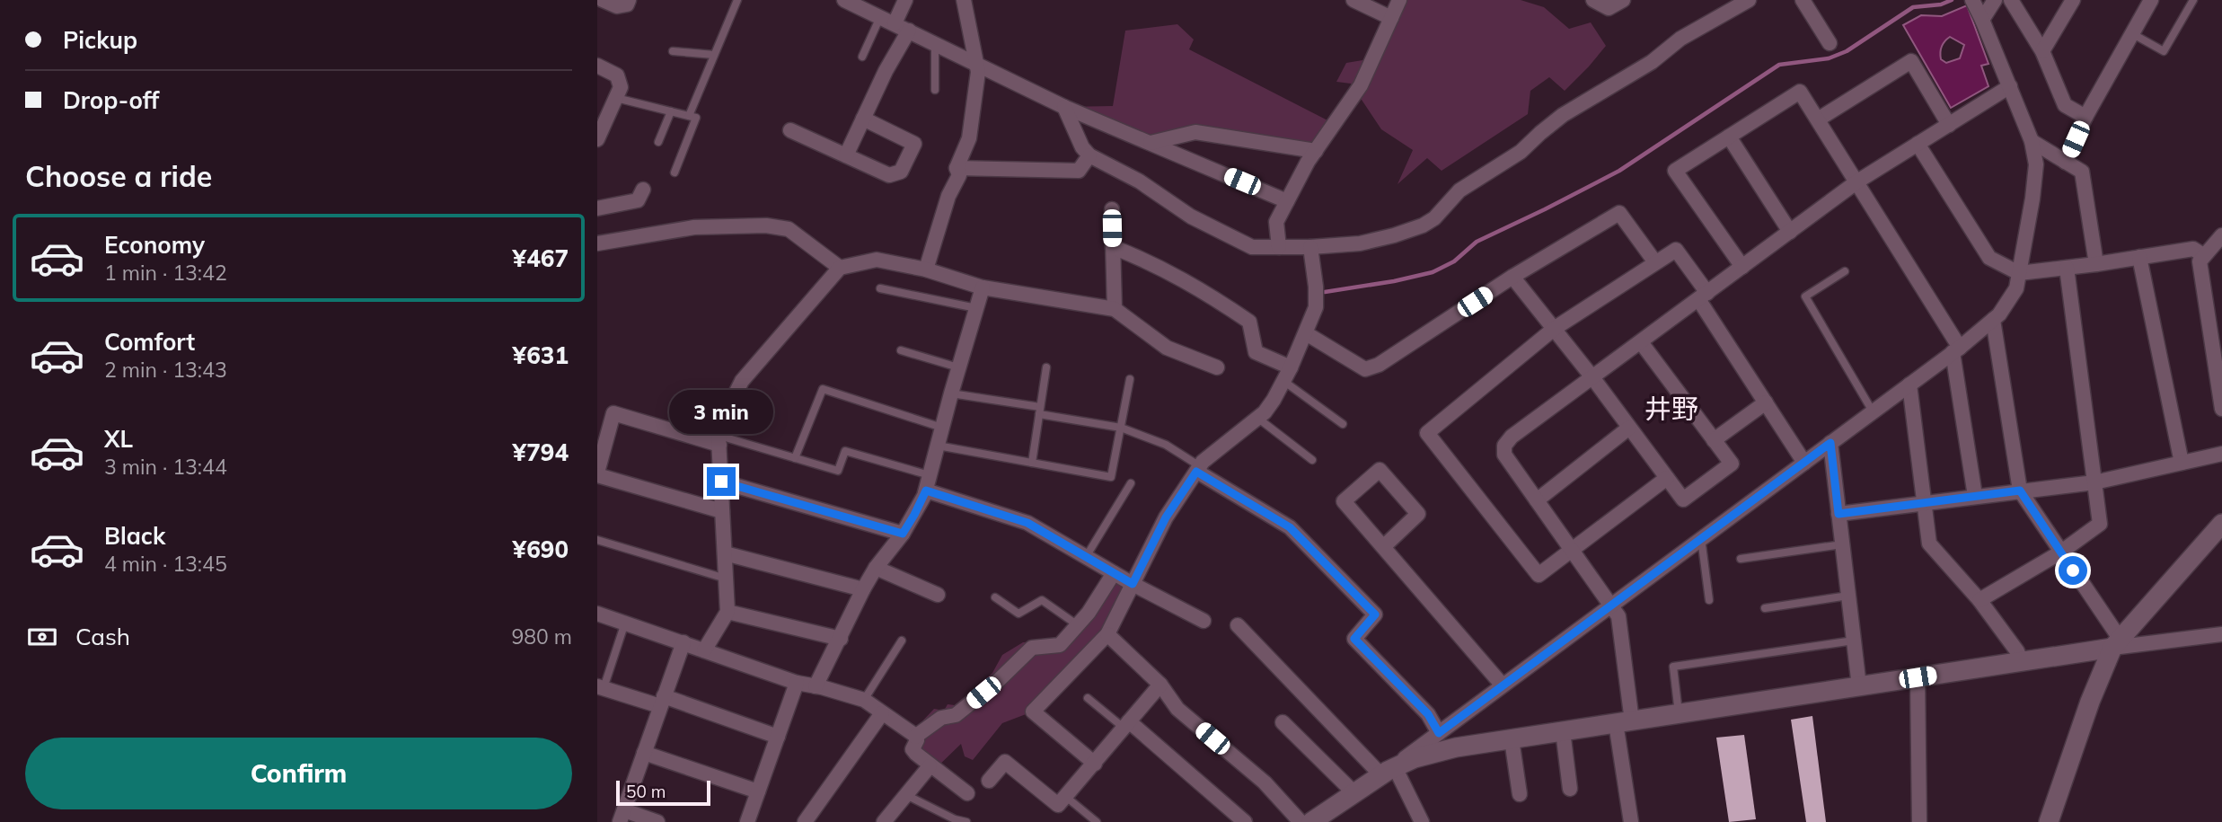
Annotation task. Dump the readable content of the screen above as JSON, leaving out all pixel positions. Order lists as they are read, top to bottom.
{
  "districts": ["井野"],
  "scale_bar": "50 m",
  "page": {
    "banner": ["Pickup", "Drop-off"],
    "heading": "Choose a ride",
    "list": [
      {
        "name": "Economy",
        "note": "1 min · 13:42",
        "value": "¥467"
      },
      {
        "name": "Comfort",
        "note": "2 min · 13:43",
        "value": "¥631"
      },
      {
        "name": "XL",
        "note": "3 min · 13:44",
        "value": "¥794"
      },
      {
        "name": "Black",
        "note": "4 min · 13:45",
        "value": "¥690"
      }
    ],
    "bubble": "3 min",
    "pay": ["Cash", "980 m"],
    "buttons": "Confirm",
    "scale": "50 m"
  }
}
